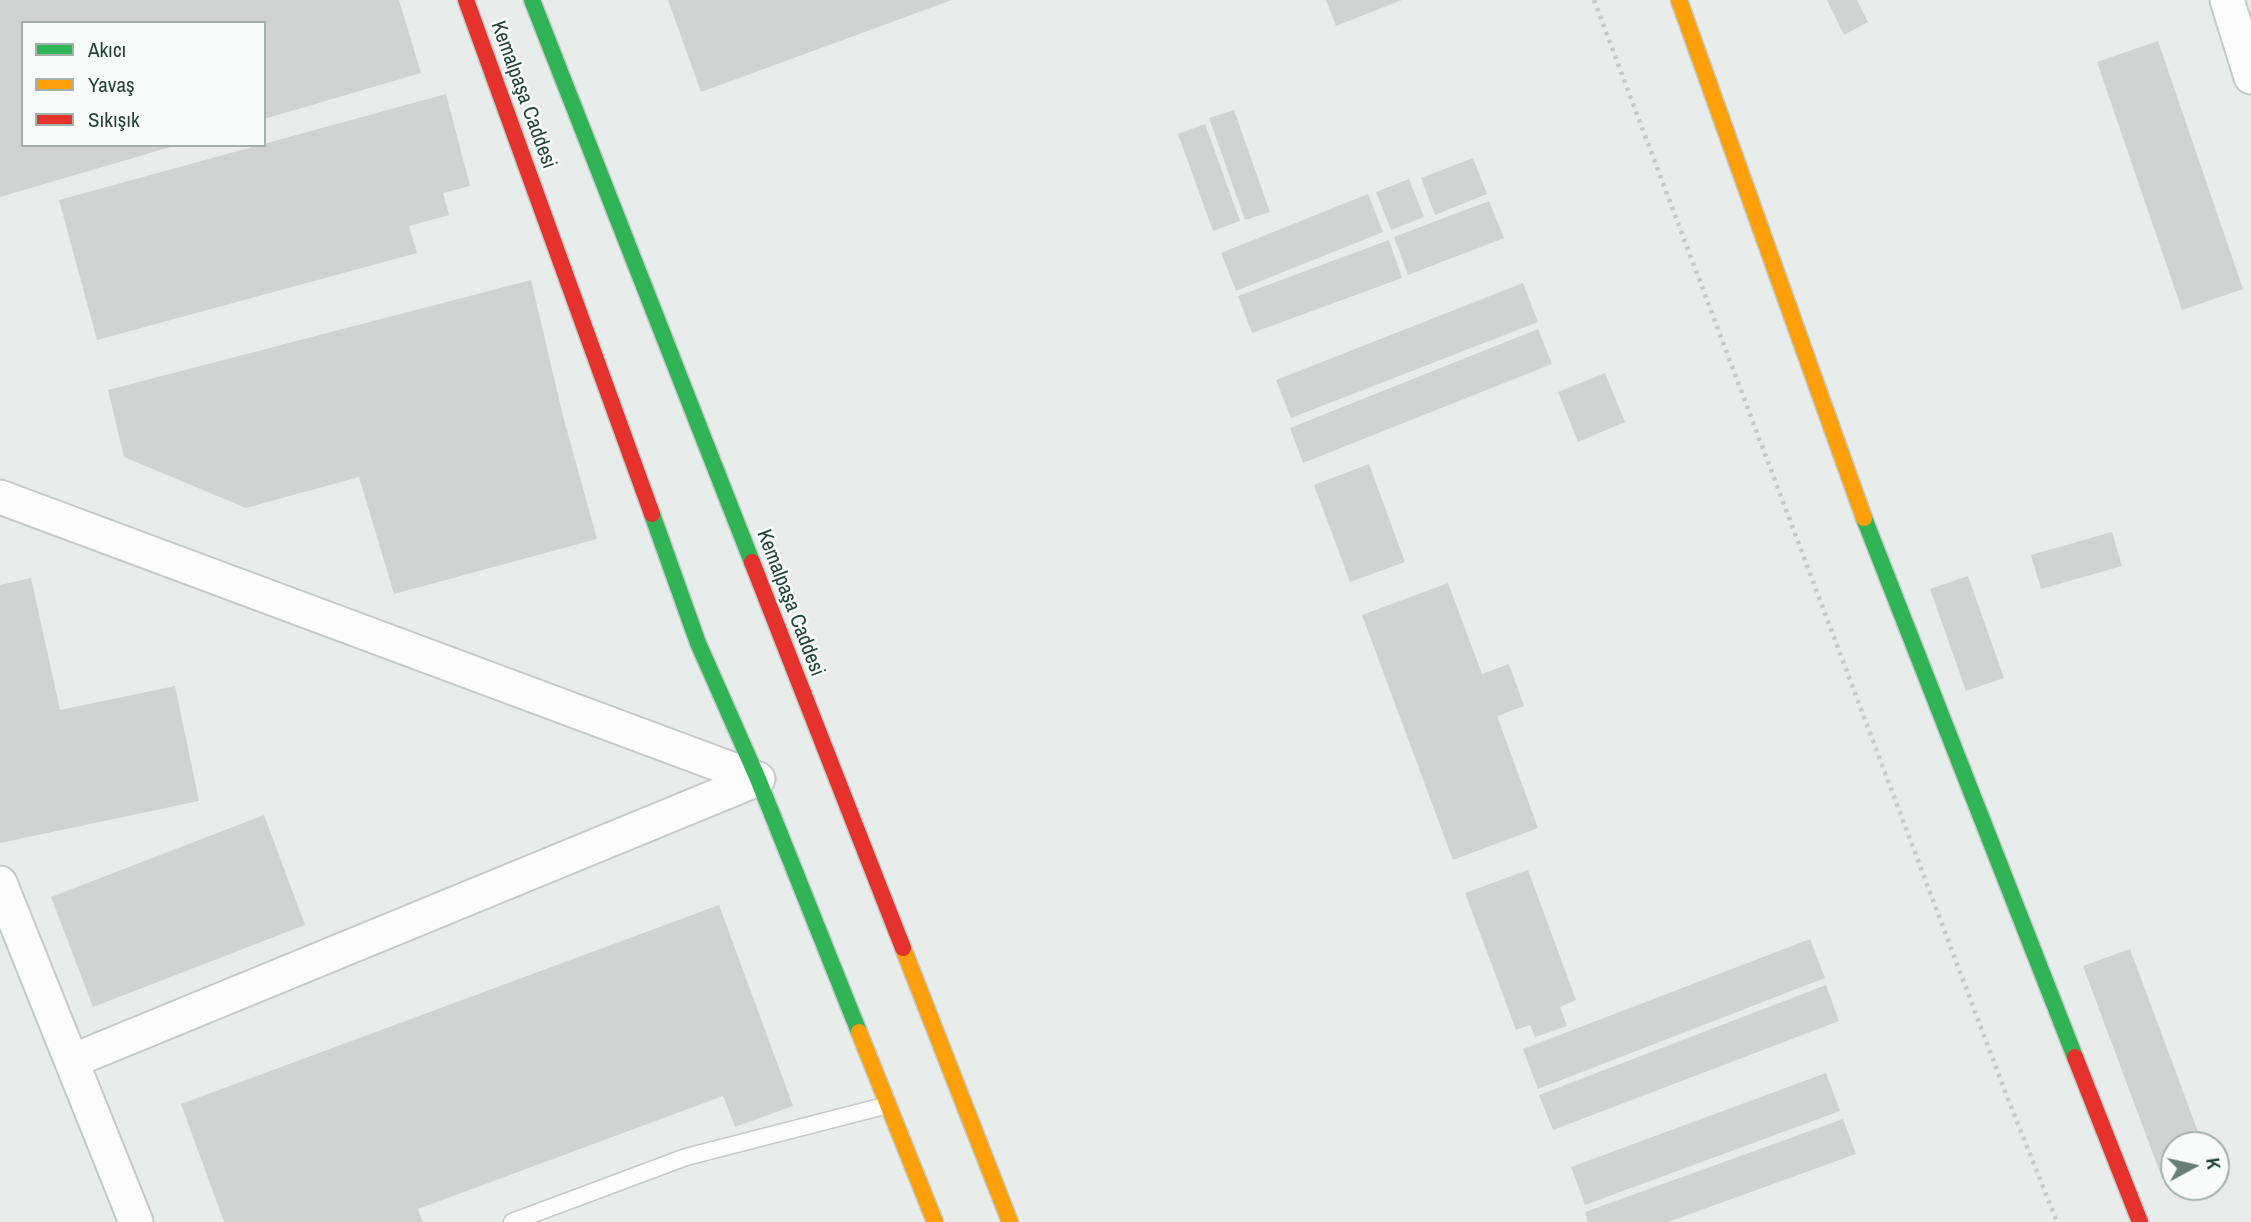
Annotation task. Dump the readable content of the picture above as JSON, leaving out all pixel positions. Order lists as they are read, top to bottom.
{
  "streets": {
    "main road": ["Kemalpaşa Caddesi"]
  },
  "legend": ["Akıcı", "Yavaş", "Sıkışık"],
  "north": "right"
}
